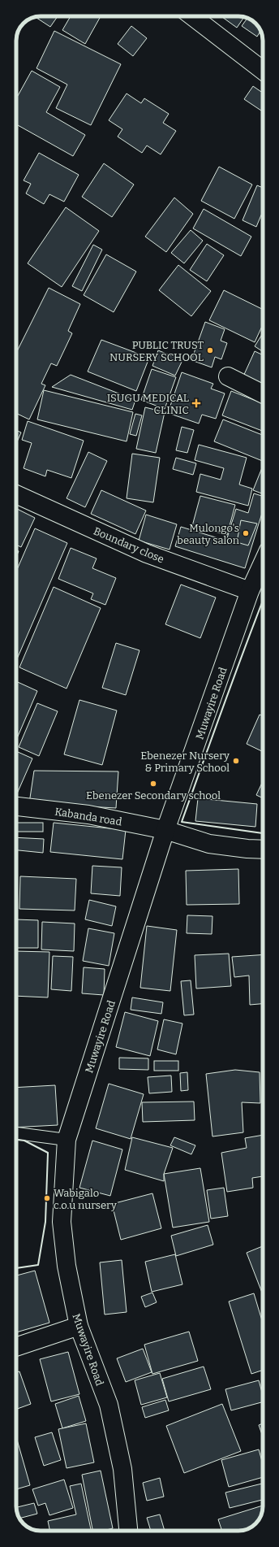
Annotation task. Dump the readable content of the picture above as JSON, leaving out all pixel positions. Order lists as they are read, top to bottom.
{
  "streets": {
    "street": ["Boundary close", "Muwayire Road", "Kabanda road"]
  },
  "crossings": [
    ["Boundary close", "Muwayire Road"],
    ["Muwayire Road", "Kabanda road"]
  ],
  "places": {
    "other": [
      "PUBLIC TRUST NURSERY SCHOOL",
      "Mulongo's beauty salon",
      "Ebenezer Nursery & Primary School",
      "Ebenezer Secondary school",
      "Wabigalo c.o.u nursery"
    ],
    "health": ["ISUGU MEDICAL CLINIC"]
  }
}
